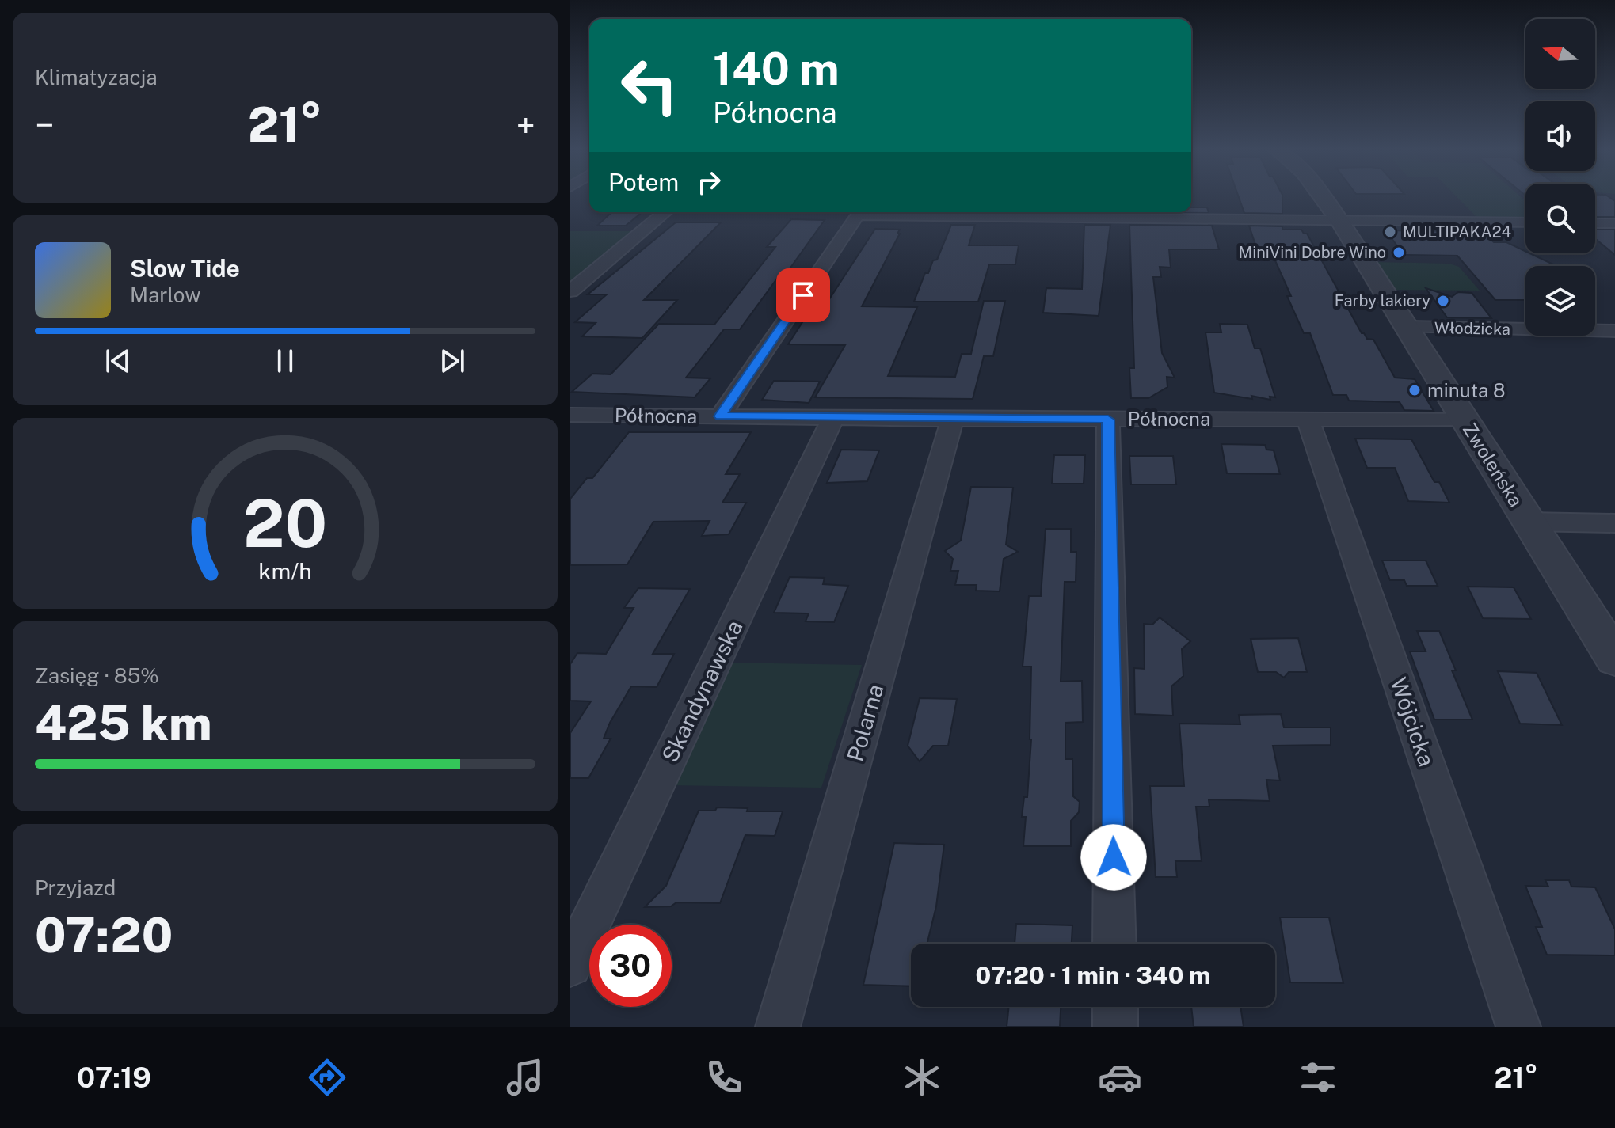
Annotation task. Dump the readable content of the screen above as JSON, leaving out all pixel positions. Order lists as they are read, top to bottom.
{
  "streets": {
    "street": [
      "Włodzicka",
      "Północna",
      "Zwoleńska",
      "Skandynawska",
      "Wójcicka",
      "Polarna"
    ]
  },
  "crossings": [
    ["Włodzicka", "Zwoleńska"],
    ["Północna", "Zwoleńska"],
    ["Północna", "Skandynawska"],
    ["Północna", "Wójcicka"],
    ["Północna", "Polarna"]
  ],
  "places": [
    "MULTIPAKA24",
    "MiniVini Dobre Wino",
    "Farby lakiery",
    "minuta 8"
  ],
  "north": "left",
  "page": {
    "tile": [
      "Klimatyzacja",
      ["Zasięg · 85%", "425 km"],
      ["Przyjazd", "07:20"]
    ],
    "turn": ["140 m", "Północna"],
    "heat": ["−", "21°", "+"],
    "then": "Potem",
    "song": ["Slow Tide", "Marlow"],
    "limit": "30",
    "trip": "07:20 · 1 min · 340 m",
    "tabs": ["07:19", "21°"],
    "gauge": ["20", "km/h"]
  }
}
